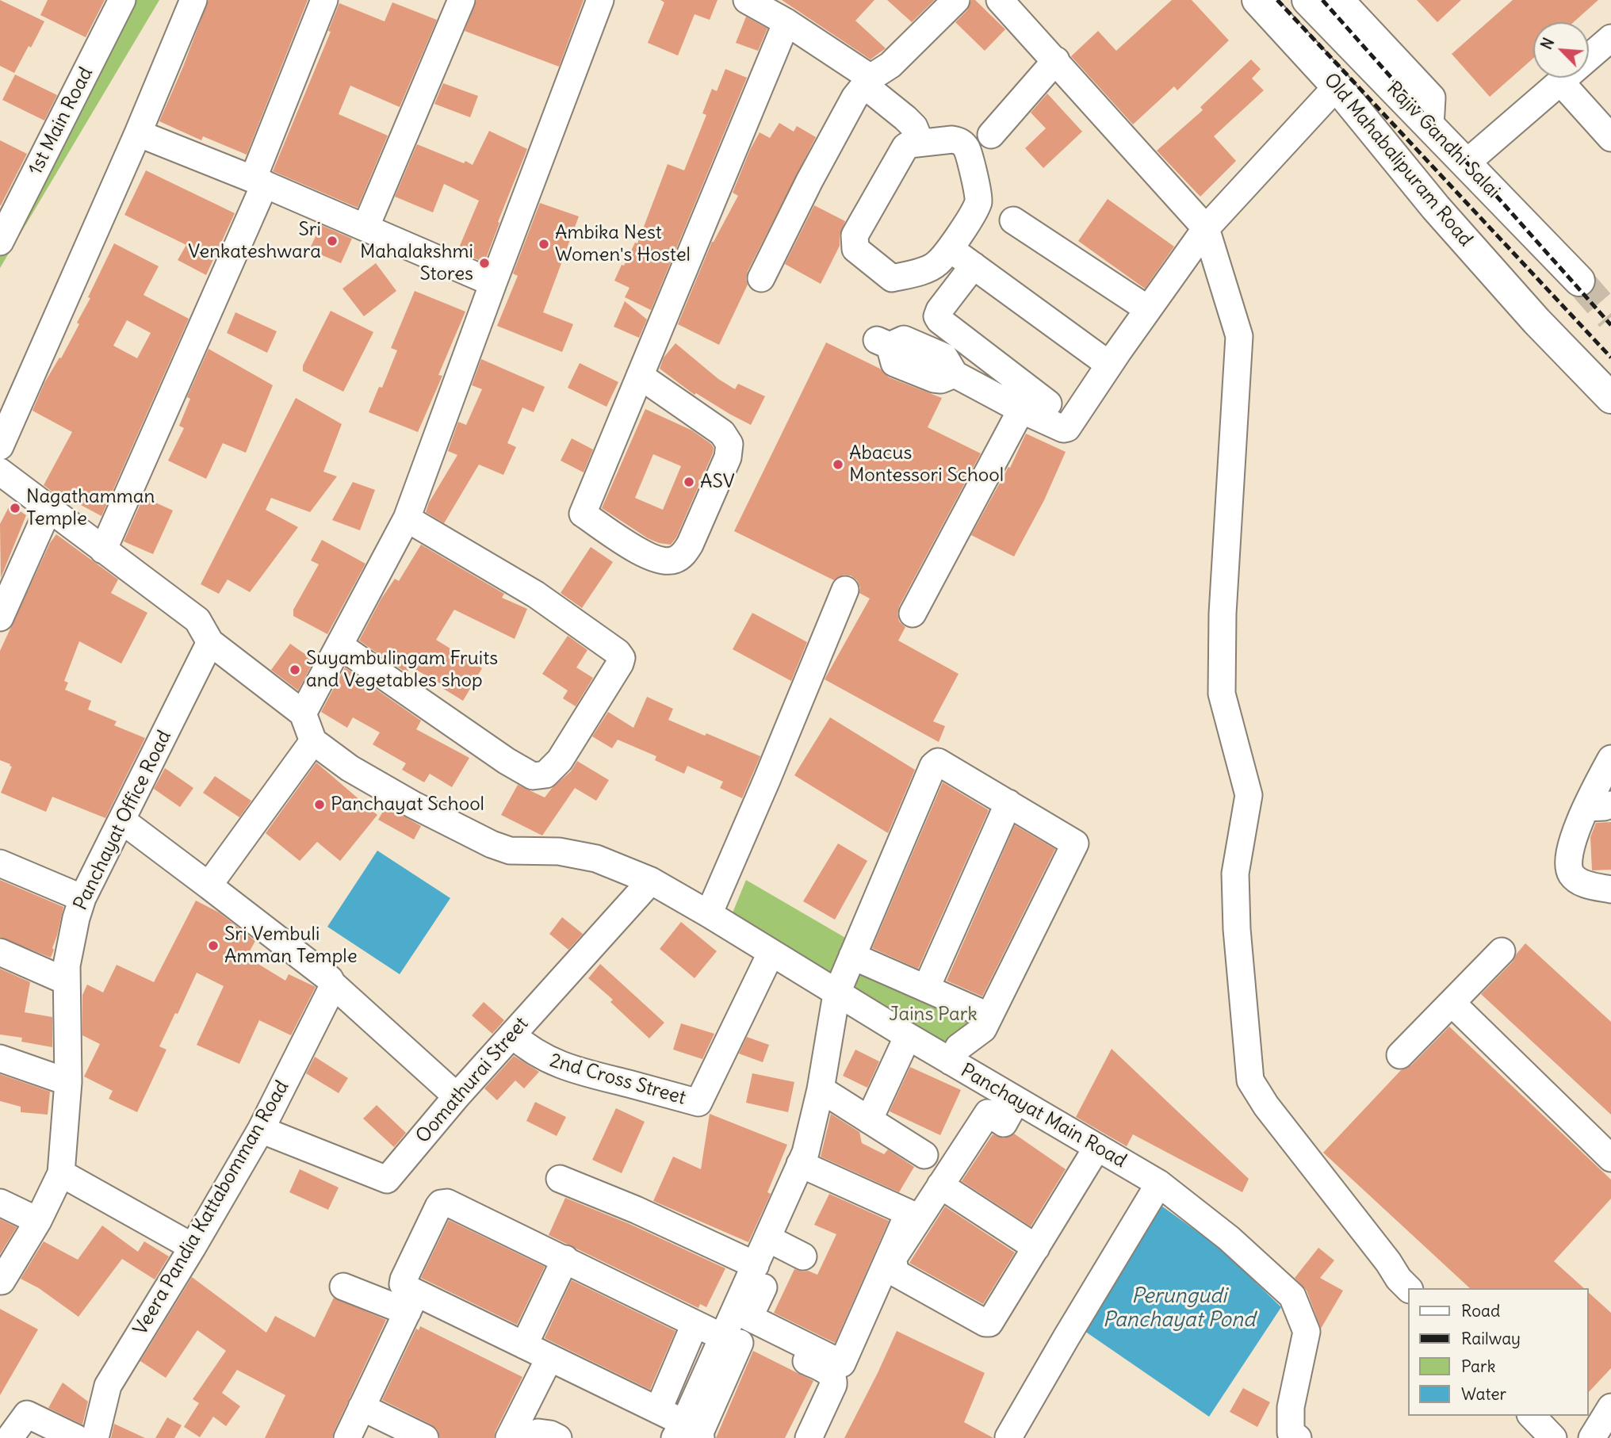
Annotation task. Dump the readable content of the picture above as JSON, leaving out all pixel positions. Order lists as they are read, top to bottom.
{
  "streets": {
    "main road": ["Rajiv Gandhi Salai", "Old Mahabalipuram Road"],
    "street": [
      "1st Main Road",
      "Panchayat Office Road",
      "2nd Cross Street",
      "Oomathurai Street",
      "Panchayat Main Road",
      "Veera Pandia Kattabomman Road"
    ]
  },
  "crossings": [
    ["2nd Cross Street", "Oomathurai Street"],
    ["2nd Cross Street", "Panchayat Main Road"],
    ["Oomathurai Street", "Panchayat Main Road"],
    ["Oomathurai Street", "Veera Pandia Kattabomman Road"]
  ],
  "water": ["Perungudi Panchayat Pond"],
  "parks": ["Jains Park"],
  "places": [
    "Sri Venkateshwara",
    "Ambika Nest Women's Hostel",
    "Mahalakshmi Stores",
    "Abacus Montessori School",
    "ASV",
    "Nagathamman Temple",
    "Suyambulingam Fruits and Vegetables shop",
    "Panchayat School",
    "Sri Vembuli Amman Temple"
  ],
  "legend": [
    "Road",
    "Railway",
    "Park",
    "Water"
  ],
  "north": "top left"
}
